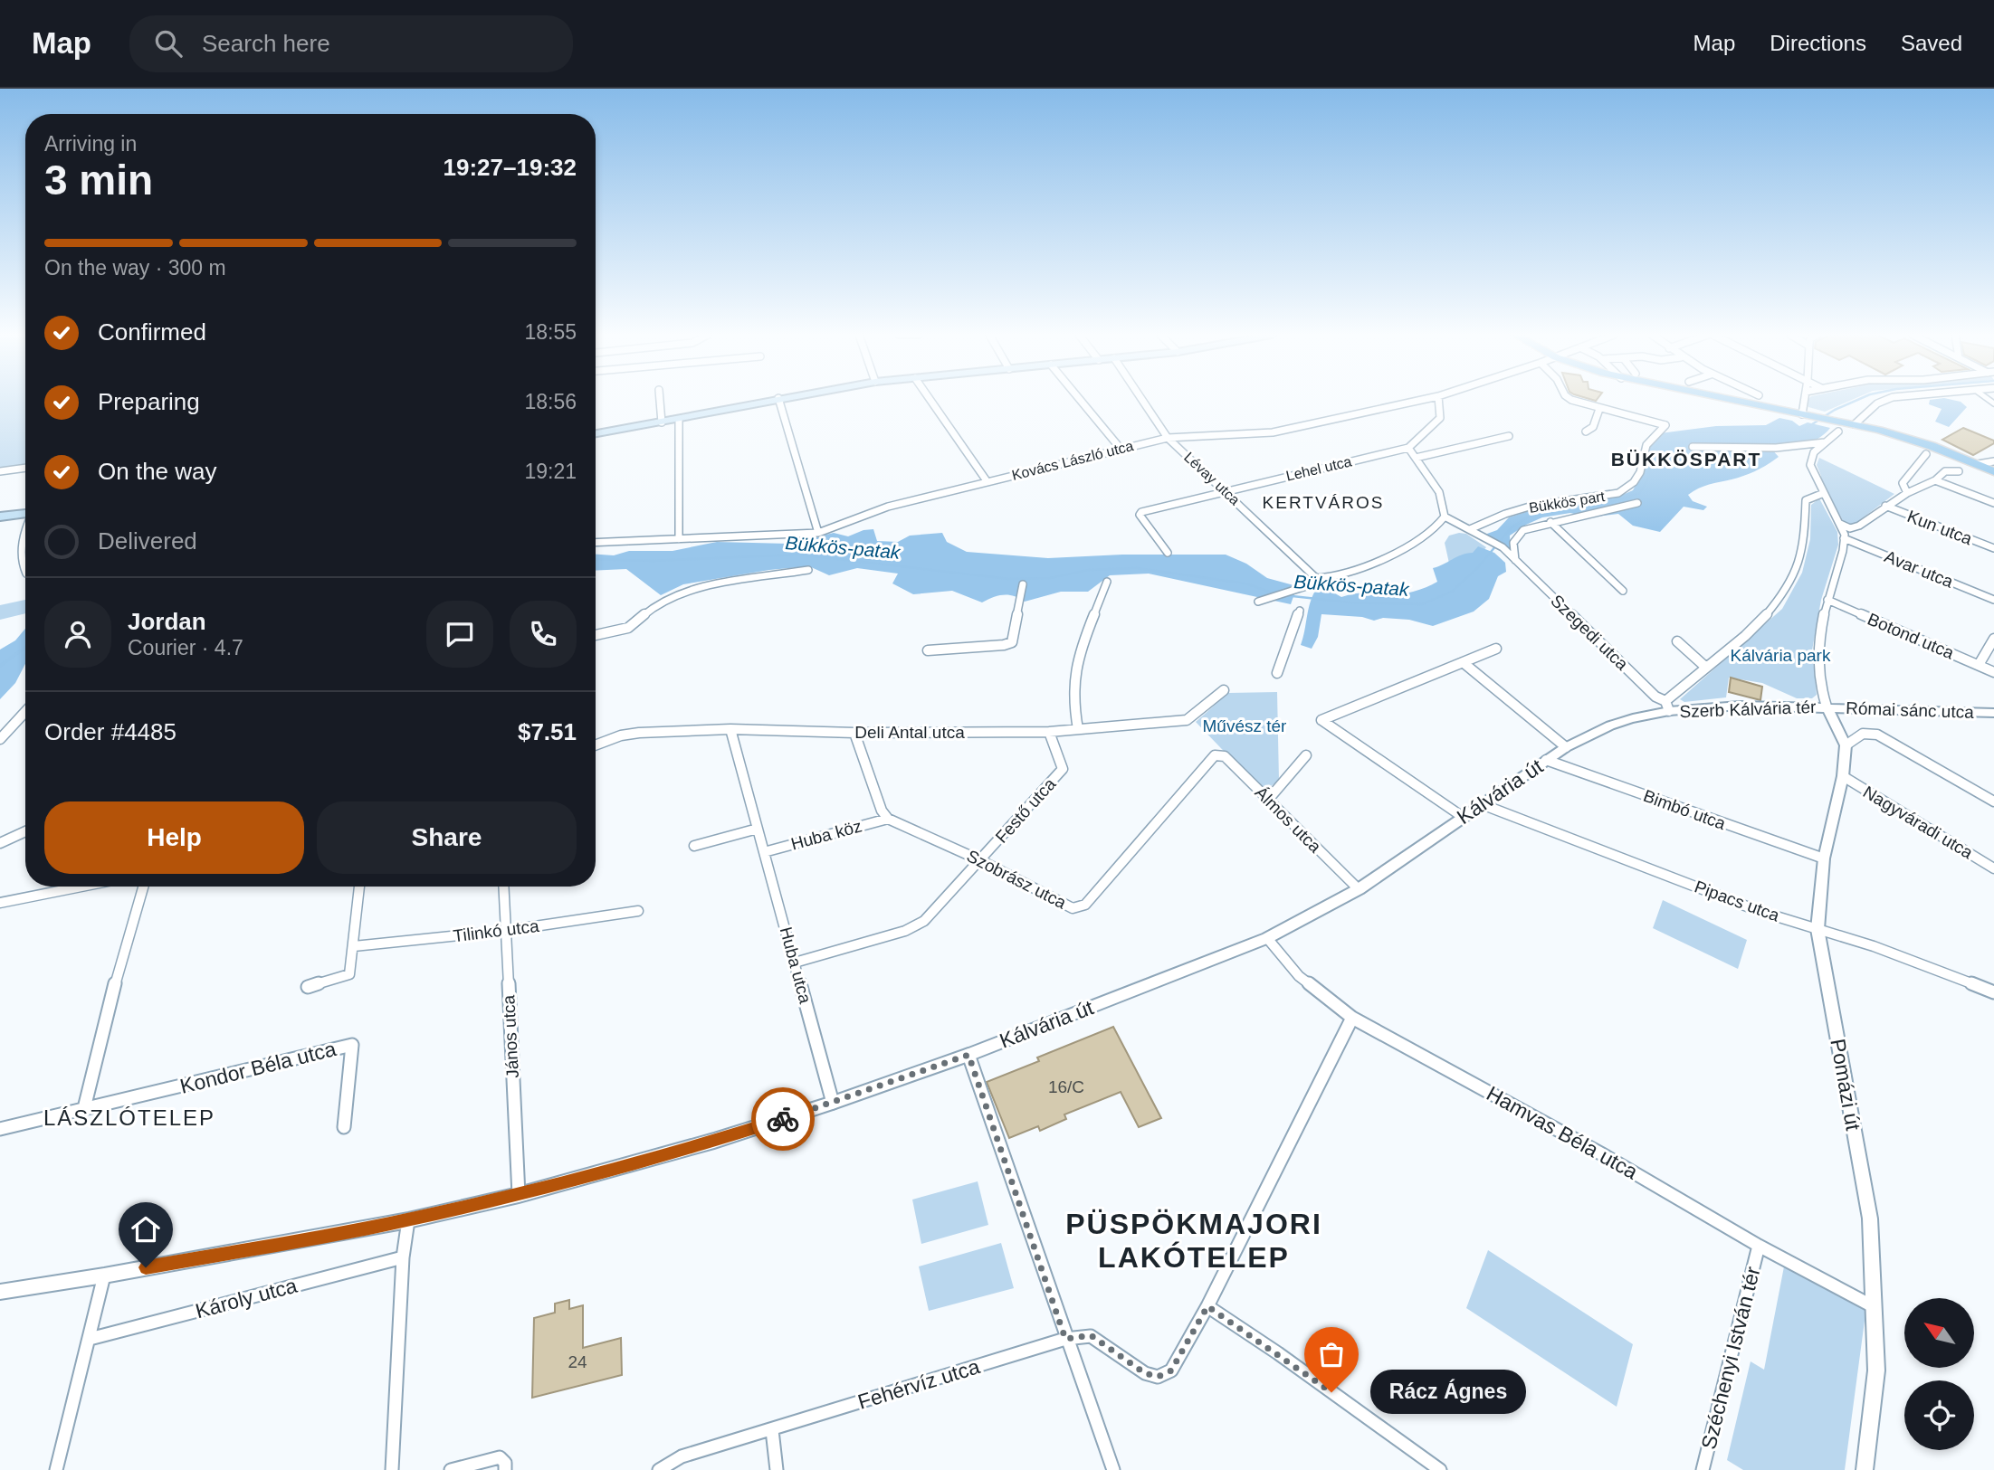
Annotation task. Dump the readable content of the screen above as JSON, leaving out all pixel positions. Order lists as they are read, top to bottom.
{
  "streets": {
    "street": [
      "Kovács László utca",
      "Lehel utca",
      "Lévay utca",
      "Bükkös part",
      "Kun utca",
      "Avar utca",
      "Szegedi utca",
      "Botond utca",
      "Szerb Kálvária tér",
      "Római sánc utca",
      "Deli Antal utca",
      "Kálvária út",
      "Bimbó utca",
      "Festő utca",
      "Álmos utca",
      "Nagyváradi utca",
      "Huba köz",
      "Szobrász utca",
      "Pipacs utca",
      "Tilinkó utca",
      "Huba utca",
      "János utca",
      "Kondor Béla utca",
      "Pomázi út",
      "Hamvas Béla utca",
      "Károly utca",
      "Széchenyi István tér",
      "Fehérvíz utca"
    ]
  },
  "crossings": [
    ["Kovács László utca", "Lévay utca"],
    ["Lehel utca", "Lévay utca"],
    ["Bükkös part", "Szegedi utca"],
    ["Szegedi utca", "Szerb Kálvária tér"],
    ["Szegedi utca", "Kálvária út"],
    ["Szerb Kálvária tér", "Római sánc utca"],
    ["Szerb Kálvária tér", "Kálvária út"],
    ["Deli Antal utca", "Festő utca"],
    ["Deli Antal utca", "Huba utca"],
    ["Kálvária út", "Bimbó utca"],
    ["Kálvária út", "Álmos utca"],
    ["Kálvária út", "Pipacs utca"],
    ["Kálvária út", "Huba utca"],
    ["Kálvária út", "János utca"],
    ["Kálvária út", "Hamvas Béla utca"],
    ["Bimbó utca", "Pomázi út"],
    ["Festő utca", "Szobrász utca"],
    ["Festő utca", "Huba utca"],
    ["Álmos utca", "Szobrász utca"],
    ["Nagyváradi utca", "Pomázi út"],
    ["Huba köz", "Szobrász utca"],
    ["Huba köz", "Huba utca"],
    ["Pipacs utca", "Pomázi út"],
    ["Tilinkó utca", "János utca"],
    ["Pomázi út", "Hamvas Béla utca"],
    ["Hamvas Béla utca", "Széchenyi István tér"]
  ],
  "districts": [
    "BÜKKÖSPART",
    "KERTVÁROS",
    "LÁSZLÓTELEP",
    "PÜSPÖKMAJORI LAKÓTELEP"
  ],
  "water": ["Bükkös-patak"],
  "parks": ["Kálvária park", "Művész tér"],
  "places": ["Rácz Ágnes"],
  "house_numbers": ["16/C", "24"],
  "north": "top left",
  "page": {
    "header": "Map",
    "search": "Search here",
    "nav": ["Map", "Directions", "Saved"],
    "heading": ["3 min", "Arriving in", "19:27–19:32"],
    "panel": [
      "Jordan",
      "Courier · 4.7",
      "Order #4485",
      "$7.51"
    ],
    "bar": "On the way · 300 m",
    "list": [
      ["Confirmed", "18:55"],
      ["Preparing", "18:56"],
      ["On the way", "19:21"],
      "Delivered"
    ],
    "buttons": ["Help", "Share"],
    "bubble": "Rácz Ágnes"
  }
}
